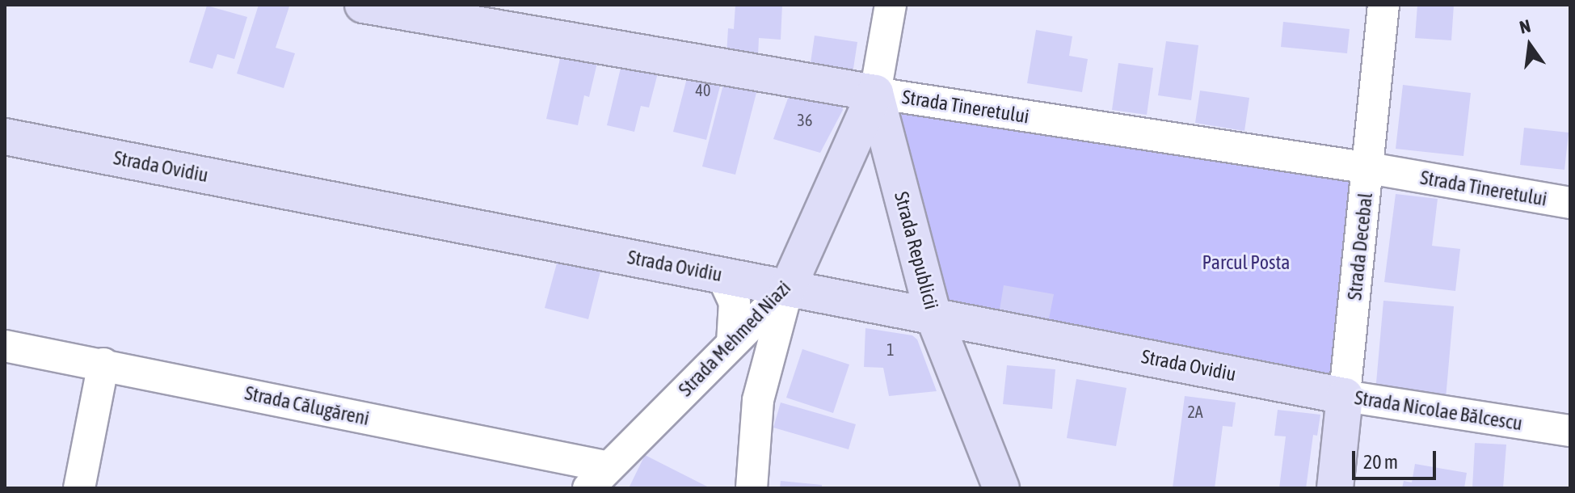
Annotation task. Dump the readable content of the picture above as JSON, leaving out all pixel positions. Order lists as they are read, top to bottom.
{
  "streets": {
    "main road": [
      "Strada Tineretului",
      "Strada Ovidiu",
      "Strada Decebal",
      "Strada Republicii",
      "Strada Mehmed Niazi"
    ],
    "street": ["Strada Călugăreni", "Strada Nicolae Bălcescu"]
  },
  "crossings": [
    ["Strada Tineretului", "Strada Decebal"],
    ["Strada Tineretului", "Strada Republicii"],
    ["Strada Tineretului", "Strada Mehmed Niazi"],
    ["Strada Ovidiu", "Strada Decebal"],
    ["Strada Ovidiu", "Strada Republicii"],
    ["Strada Ovidiu", "Strada Mehmed Niazi"],
    ["Strada Ovidiu", "Strada Nicolae Bălcescu"],
    ["Strada Decebal", "Strada Nicolae Bălcescu"],
    ["Strada Republicii", "Strada Mehmed Niazi"],
    ["Strada Mehmed Niazi", "Strada Călugăreni"]
  ],
  "parks": ["Parcul Posta"],
  "house_numbers": [
    "40",
    "36",
    "1",
    "2A"
  ],
  "scale_bar": "20 m",
  "north": "top"
}
